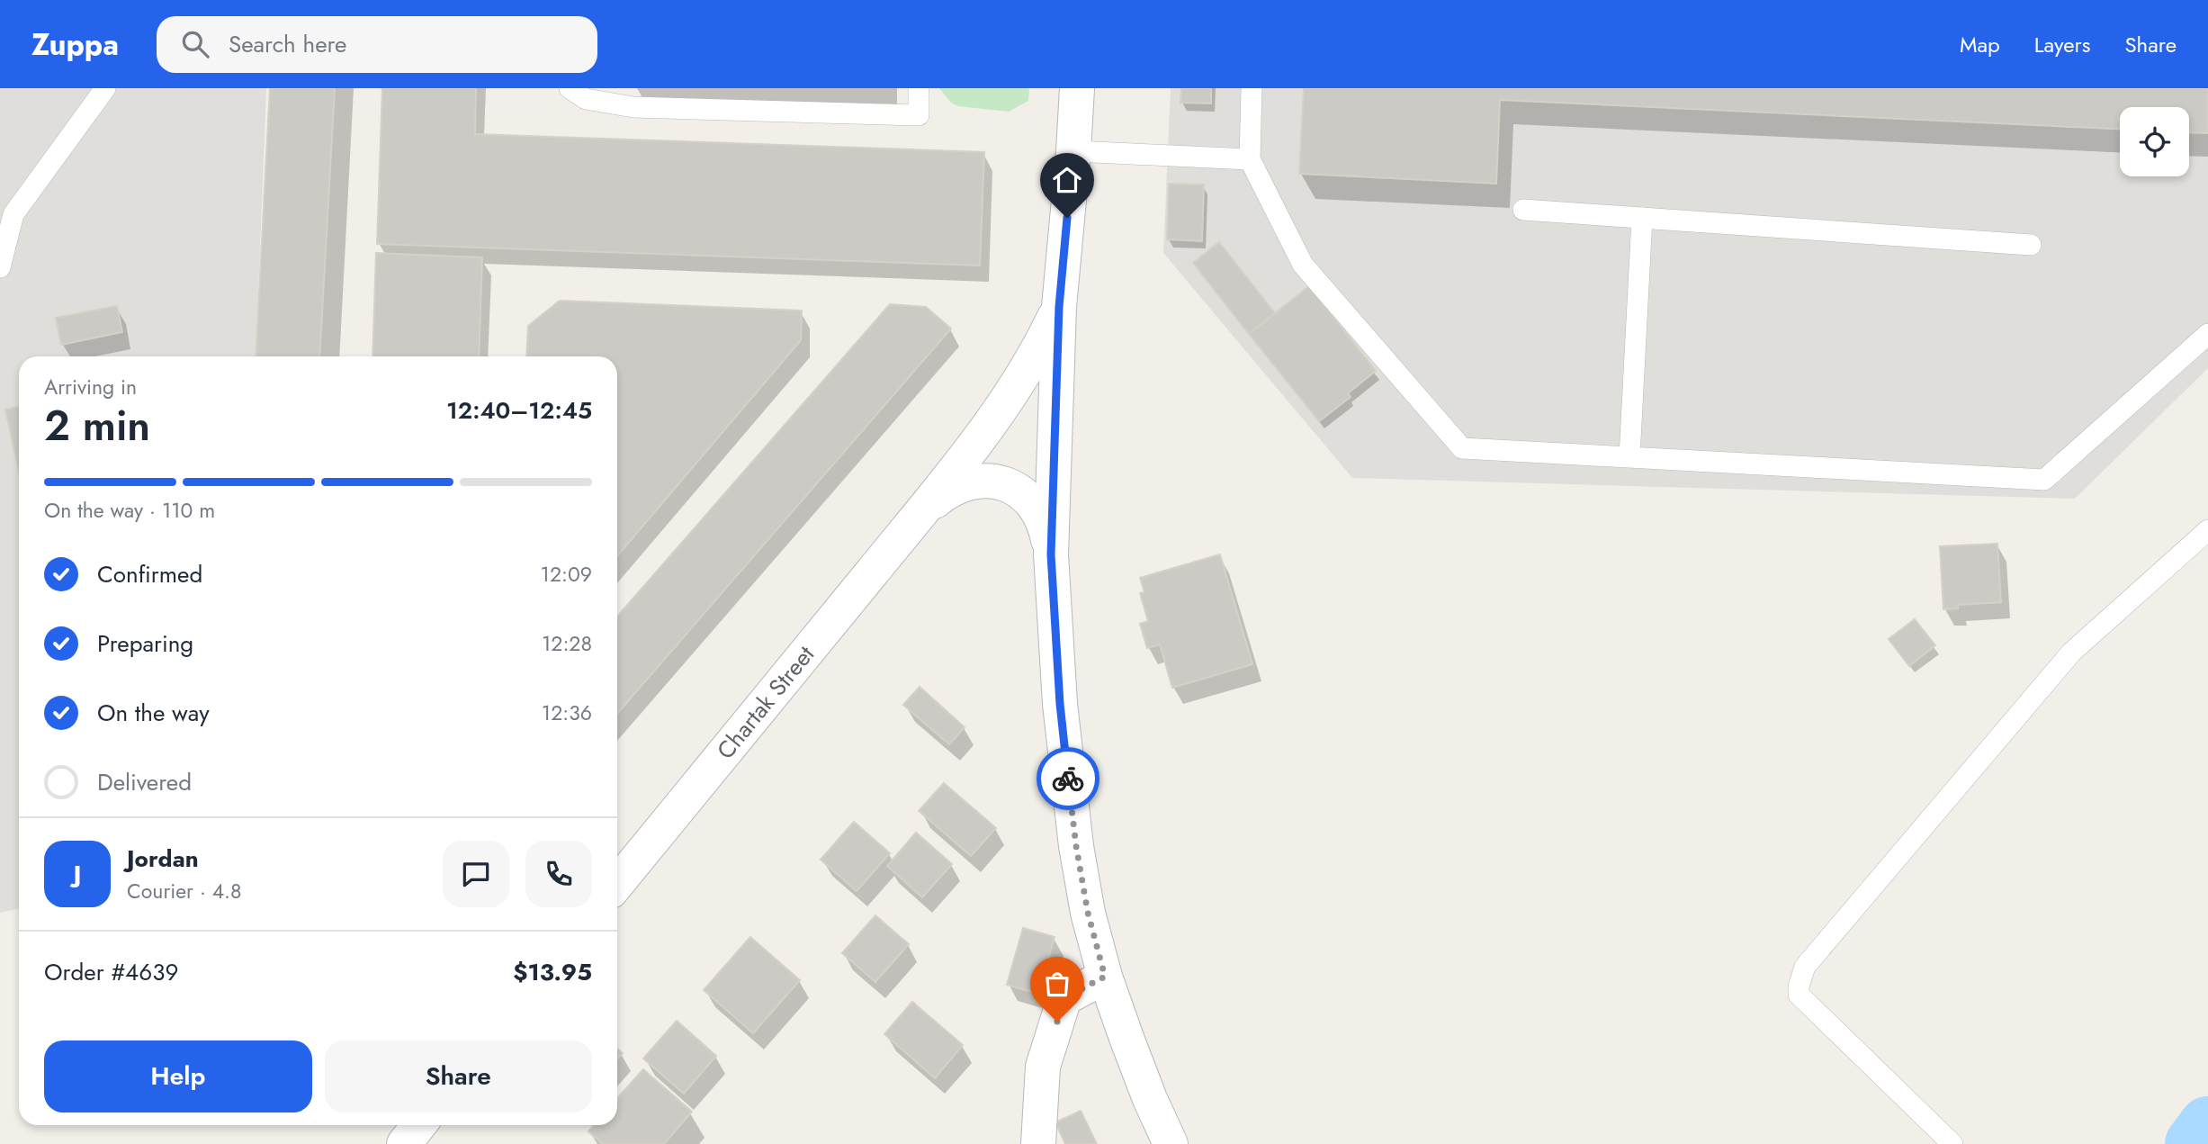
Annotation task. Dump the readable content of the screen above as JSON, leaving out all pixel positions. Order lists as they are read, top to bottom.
{
  "streets": {
    "street": ["Chartak Street"]
  },
  "page": {
    "header": "Zuppa",
    "search": "Search here",
    "nav": ["Map", "Layers", "Share"],
    "heading": ["2 min", "Arriving in", "12:40–12:45"],
    "panel": [
      "Jordan",
      "Courier · 4.8",
      "Order #4639",
      "$13.95"
    ],
    "bar": "On the way · 110 m",
    "list": [
      ["Confirmed", "12:09"],
      ["Preparing", "12:28"],
      ["On the way", "12:36"],
      "Delivered"
    ],
    "round": "J",
    "buttons": ["Help", "Share"]
  }
}
